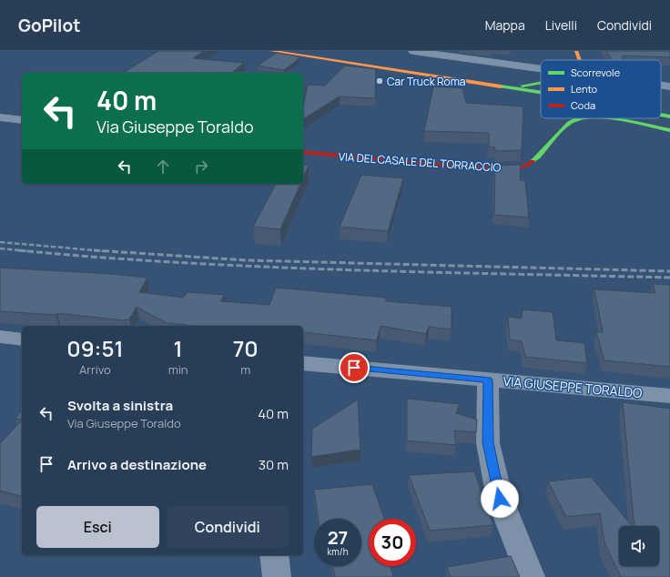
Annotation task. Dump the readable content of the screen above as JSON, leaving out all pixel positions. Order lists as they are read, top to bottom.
{
  "streets": {
    "street": ["VIA DEL CASALE DEL TORRACCIO", "VIA GIUSEPPE TORALDO"]
  },
  "places": ["Car Truck Roma"],
  "legend": ["Scorrevole", "Lento", "Coda"],
  "page": {
    "header": "GoPilot",
    "nav": ["Mappa", "Livelli", "Condividi"],
    "turn": ["40 m", "Via Giuseppe Toraldo"],
    "eta": [
      "09:51",
      "Arrivo",
      "1",
      "min",
      "70",
      "m"
    ],
    "list": [
      {
        "name": "Svolta a sinistra",
        "note": "Via Giuseppe Toraldo",
        "value": "40 m"
      },
      {
        "name": "Arrivo a destinazione",
        "value": "30 m"
      }
    ],
    "buttons": ["Esci", "Condividi"],
    "speed": "27 km/h",
    "limit": "30"
  }
}
